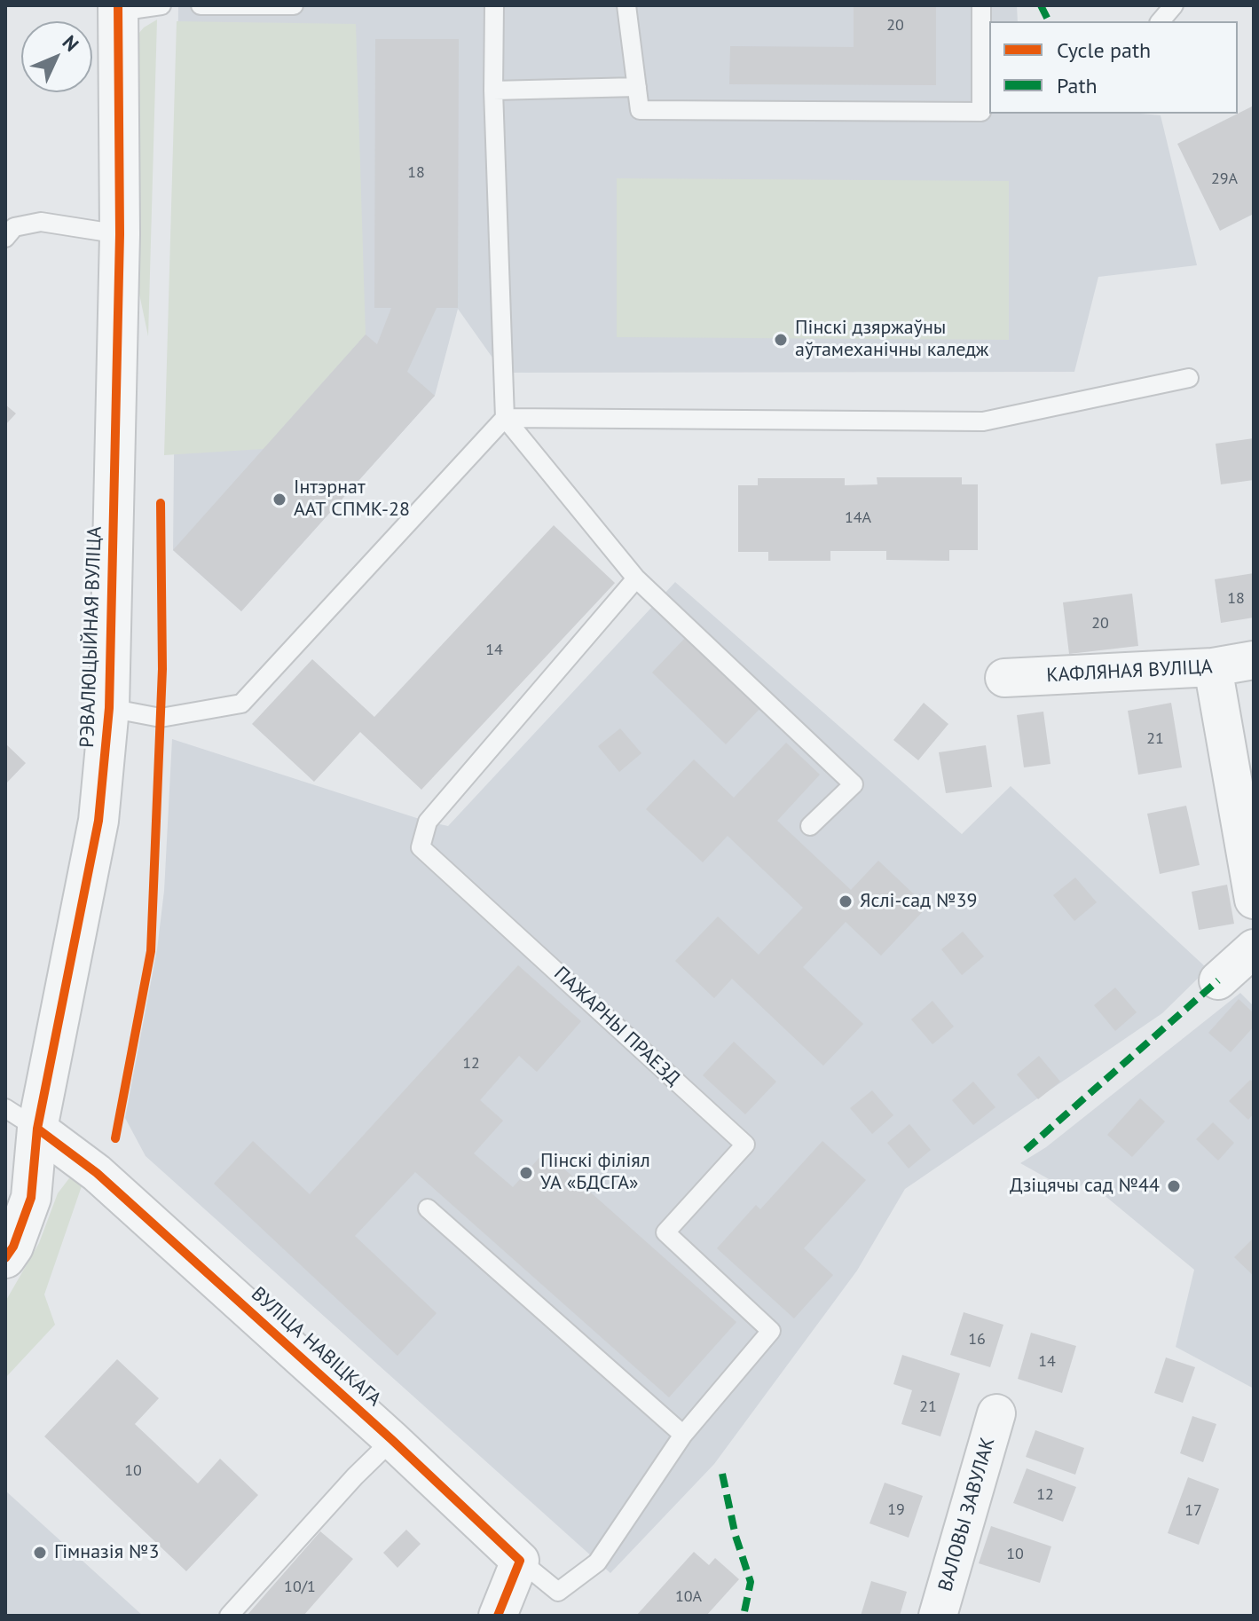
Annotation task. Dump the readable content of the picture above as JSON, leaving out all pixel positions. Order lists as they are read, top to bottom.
{
  "streets": {
    "street": [
      "РЭВАЛЮЦЫЙНАЯ ВУЛІЦА",
      "КАФЛЯНАЯ ВУЛІЦА",
      "ВУЛІЦА НАВІЦКАГА",
      "ВАЛОВЫ ЗАВУЛАК"
    ],
    "lane": ["ПАЖАРНЫ ПРАЕЗД"]
  },
  "crossings": [
    ["РЭВАЛЮЦЫЙНАЯ ВУЛІЦА", "ВУЛІЦА НАВІЦКАГА"]
  ],
  "places": [
    "Пінскі дзяржаўны аўтамеханічны каледж",
    "Інтэрнат ААТ СПМК-28",
    "Яслі-сад №39",
    "Пінскі філіял УА «БДСГА»",
    "Дзіцячы сад №44",
    "Гімназія №3"
  ],
  "house_numbers": [
    "20",
    "18",
    "29А",
    "14А",
    "18",
    "20",
    "14",
    "21",
    "12",
    "16",
    "14",
    "21",
    "10",
    "12",
    "19",
    "17",
    "10",
    "10/1",
    "10А"
  ],
  "legend": ["Cycle path", "Path"],
  "north": "top right"
}
